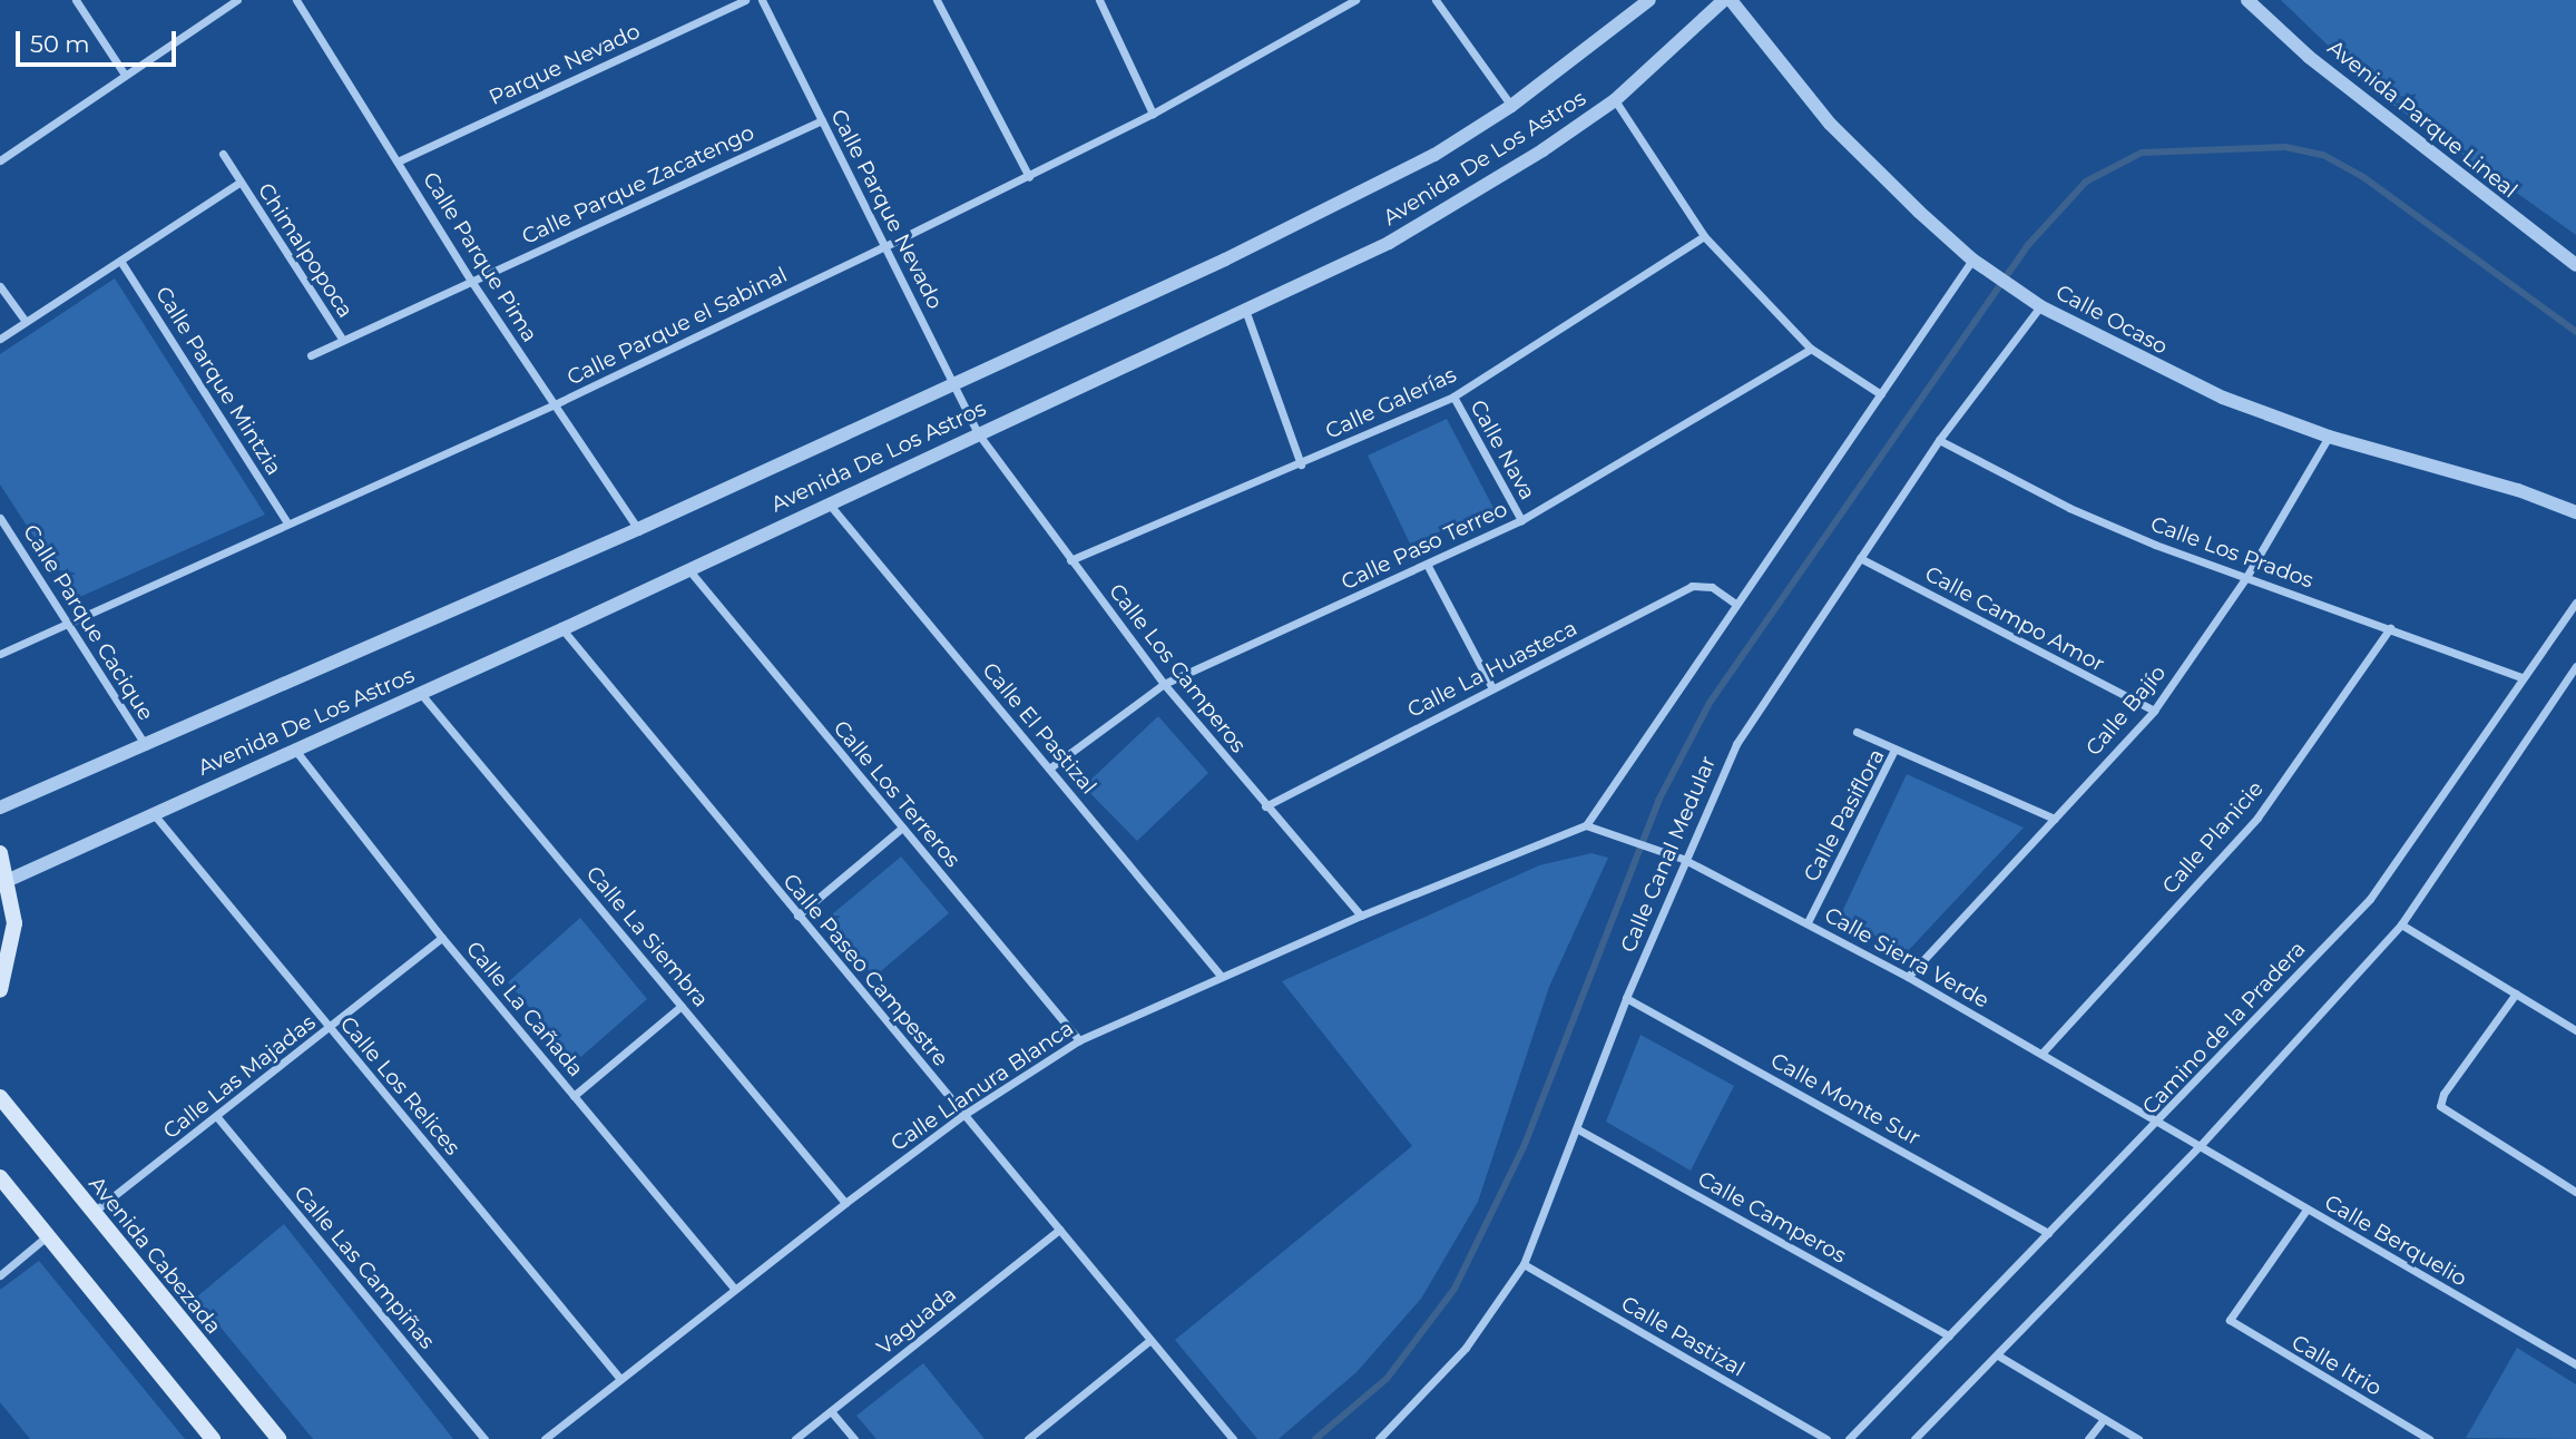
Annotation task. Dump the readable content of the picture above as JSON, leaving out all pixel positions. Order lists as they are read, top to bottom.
{
  "streets": {
    "main road": ["Avenida Cabezada"],
    "street": [
      "Parque Nevado",
      "Avenida Parque Lineal",
      "Avenida De Los Astros",
      "Calle Parque Zacatengo",
      "Calle Parque Nevado",
      "Chimalpopoca",
      "Calle Parque Pima",
      "Calle Ocaso",
      "Calle Parque el Sabinal",
      "Calle Parque Mintzia",
      "Calle Galerías",
      "Calle Nava",
      "Calle Paso Terreo",
      "Calle Los Prados",
      "Calle Campo Amor",
      "Calle Parque Cacique",
      "Calle Los Camperos",
      "Calle La Huasteca",
      "Calle Bajío",
      "Calle El Pastizal",
      "Calle Los Terreros",
      "Calle Pasiflora",
      "Calle Planicie",
      "Calle Canal Medular",
      "Calle La Siembra",
      "Calle Sierra Verde",
      "Calle Paseo Campestre",
      "Calle La Cañada",
      "Camino de la Pradera",
      "Calle Las Majadas",
      "Calle Los Relices",
      "Calle Llanura Blanca",
      "Calle Monte Sur",
      "Calle Camperos",
      "Calle Berquelio",
      "Calle Las Campiñas",
      "Vaguada",
      "Calle Pastizal",
      "Calle Itrio"
    ]
  },
  "crossings": [
    ["Parque Nevado", "Calle Parque Pima"],
    ["Avenida De Los Astros", "Calle Parque Nevado"],
    ["Avenida De Los Astros", "Calle Parque Pima"],
    ["Avenida De Los Astros", "Calle Parque Cacique"],
    ["Avenida De Los Astros", "Calle Los Camperos"],
    ["Avenida De Los Astros", "Calle El Pastizal"],
    ["Avenida De Los Astros", "Calle Los Terreros"],
    ["Avenida De Los Astros", "Calle La Siembra"],
    ["Avenida De Los Astros", "Calle Paseo Campestre"],
    ["Avenida De Los Astros", "Calle La Cañada"],
    ["Avenida De Los Astros", "Calle Los Relices"],
    ["Calle Parque Zacatengo", "Calle Parque Nevado"],
    ["Calle Parque Zacatengo", "Chimalpopoca"],
    ["Calle Parque Zacatengo", "Calle Parque Pima"],
    ["Calle Parque Nevado", "Calle Parque el Sabinal"],
    ["Calle Parque Nevado", "Calle Los Camperos"],
    ["Calle Parque Pima", "Calle Parque el Sabinal"],
    ["Calle Ocaso", "Calle Bajío"],
    ["Calle Ocaso", "Calle Canal Medular"],
    ["Calle Parque el Sabinal", "Calle Parque Mintzia"],
    ["Calle Parque el Sabinal", "Calle Parque Cacique"],
    ["Calle Galerías", "Calle Nava"],
    ["Calle Galerías", "Calle Los Camperos"],
    ["Calle Nava", "Calle Paso Terreo"],
    ["Calle Paso Terreo", "Calle Los Camperos"],
    ["Calle Paso Terreo", "Calle El Pastizal"],
    ["Calle Los Prados", "Calle Bajío"],
    ["Calle Los Prados", "Calle Planicie"],
    ["Calle Los Prados", "Calle Canal Medular"],
    ["Calle Los Prados", "Camino de la Pradera"],
    ["Calle Campo Amor", "Calle Bajío"],
    ["Calle Campo Amor", "Calle Canal Medular"],
    ["Calle Los Camperos", "Calle La Huasteca"],
    ["Calle Los Camperos", "Calle Llanura Blanca"],
    ["Calle Bajío", "Calle Pasiflora"],
    ["Calle Bajío", "Calle Sierra Verde"],
    ["Calle El Pastizal", "Calle Llanura Blanca"],
    ["Calle Los Terreros", "Calle Llanura Blanca"],
    ["Calle Pasiflora", "Calle Sierra Verde"],
    ["Calle Planicie", "Calle Sierra Verde"],
    ["Calle Canal Medular", "Calle Sierra Verde"],
    ["Calle Canal Medular", "Calle Monte Sur"],
    ["Calle Canal Medular", "Calle Camperos"],
    ["Calle Canal Medular", "Calle Pastizal"],
    ["Calle La Siembra", "Calle Llanura Blanca"],
    ["Calle Sierra Verde", "Camino de la Pradera"],
    ["Calle Sierra Verde", "Calle Llanura Blanca"],
    ["Calle Sierra Verde", "Calle Berquelio"],
    ["Calle Paseo Campestre", "Calle Llanura Blanca"],
    ["Calle Paseo Campestre", "Vaguada"],
    ["Calle La Cañada", "Calle Las Majadas"],
    ["Calle La Cañada", "Calle Llanura Blanca"],
    ["Camino de la Pradera", "Calle Monte Sur"],
    ["Camino de la Pradera", "Calle Camperos"],
    ["Calle Las Majadas", "Calle Los Relices"],
    ["Calle Las Majadas", "Avenida Cabezada"],
    ["Calle Las Majadas", "Calle Las Campiñas"],
    ["Calle Los Relices", "Calle Llanura Blanca"],
    ["Calle Berquelio", "Calle Itrio"]
  ],
  "scale_bar": "50 m"
}
